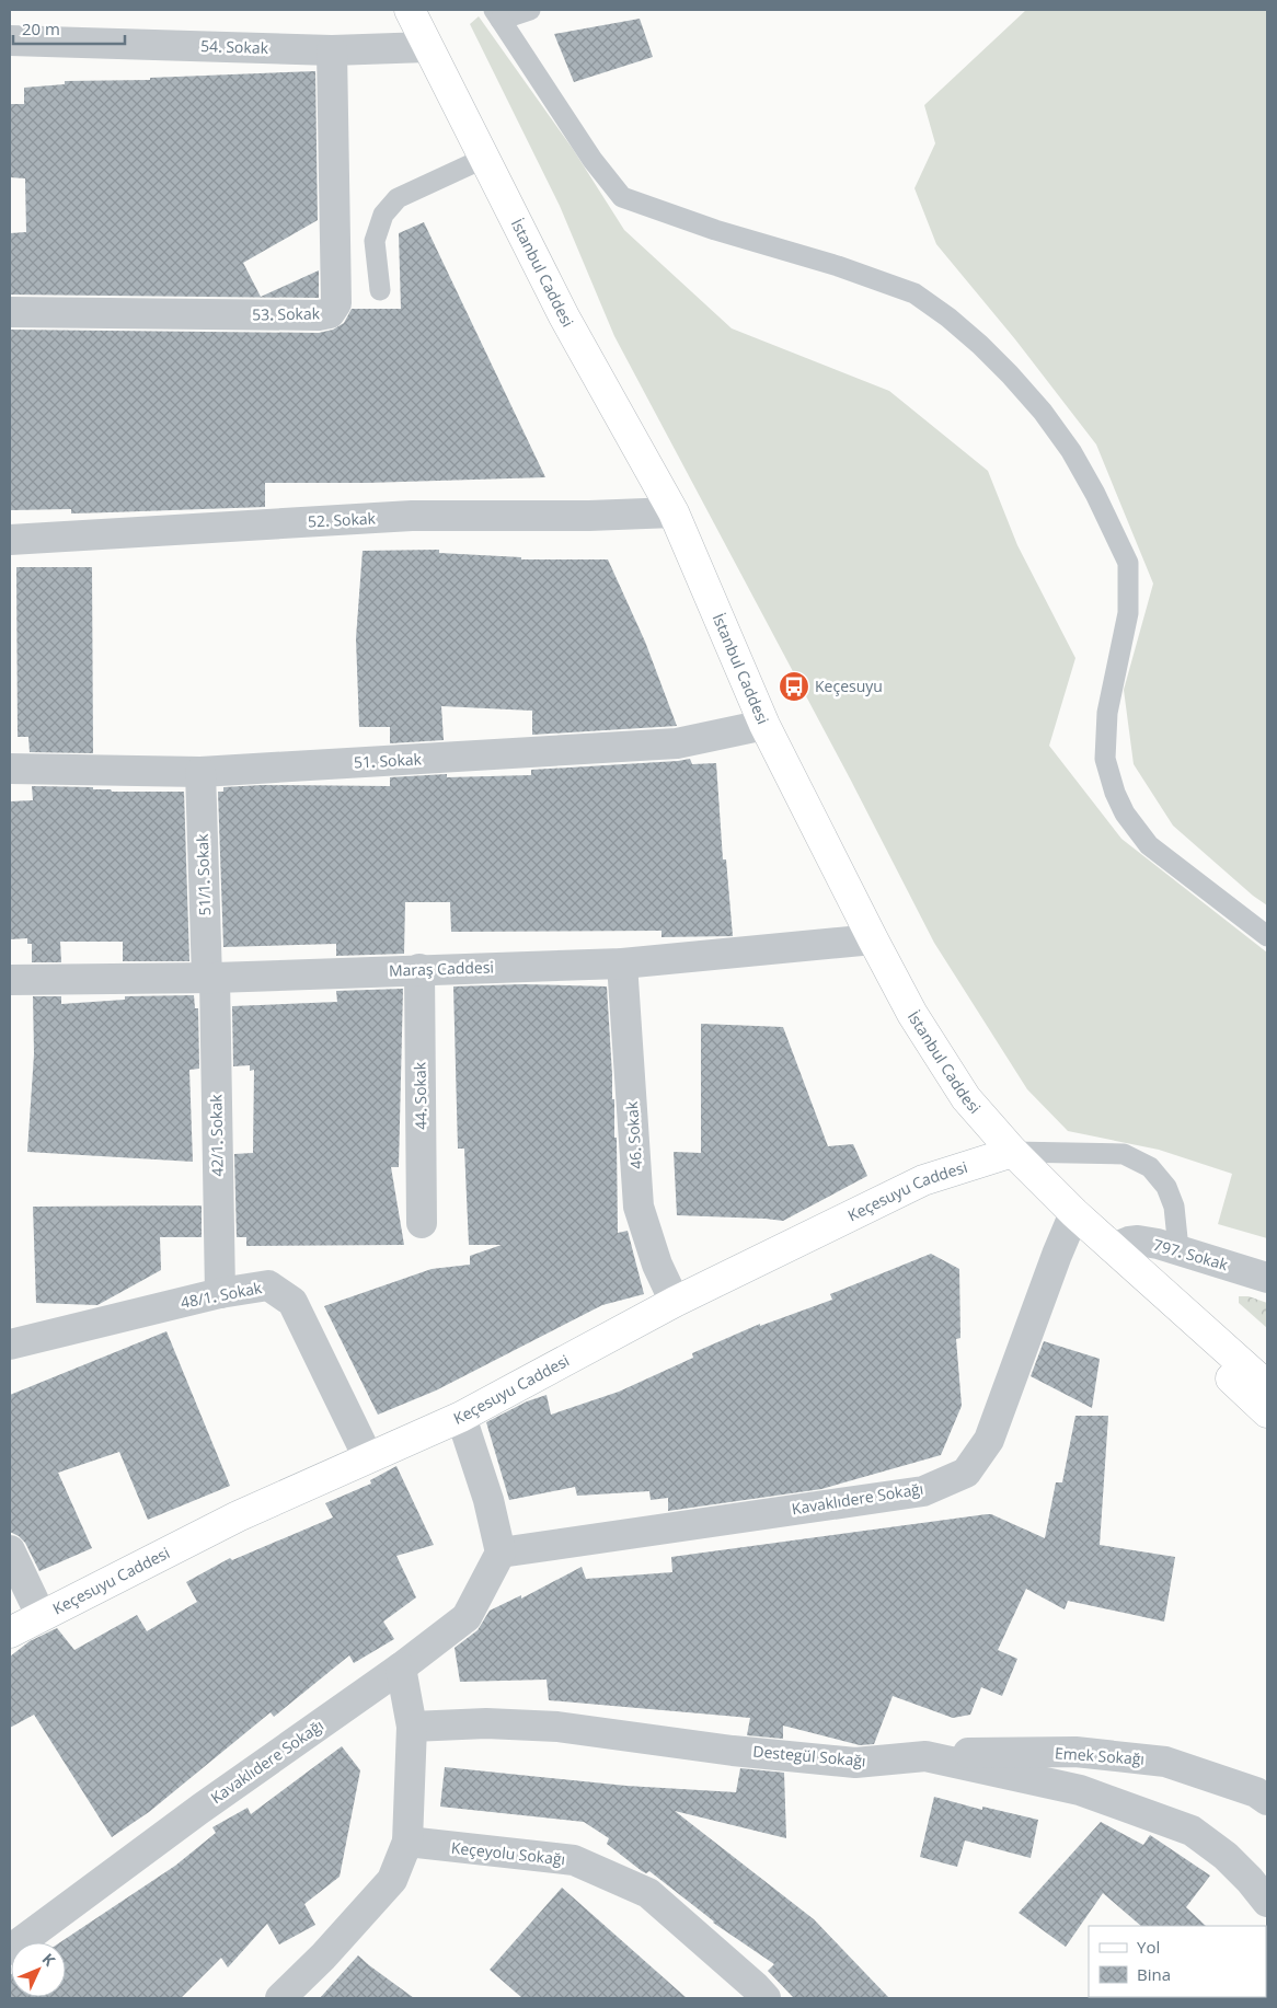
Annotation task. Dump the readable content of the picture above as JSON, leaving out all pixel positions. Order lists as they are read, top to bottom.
{
  "streets": {
    "main road": ["İstanbul Caddesi", "Keçesuyu Caddesi"],
    "street": [
      "54. Sokak",
      "53. Sokak",
      "52. Sokak",
      "51. Sokak",
      "51/1. Sokak",
      "Maraş Caddesi",
      "44. Sokak",
      "42/1. Sokak",
      "46. Sokak",
      "797. Sokak",
      "48/1. Sokak",
      "Kavaklıdere Sokağı",
      "Destegül Sokağı",
      "Emek Sokağı",
      "Keçeyolu Sokağı"
    ]
  },
  "crossings": [
    ["54. Sokak", "İstanbul Caddesi"],
    ["54. Sokak", "53. Sokak"],
    ["İstanbul Caddesi", "52. Sokak"],
    ["İstanbul Caddesi", "51. Sokak"],
    ["İstanbul Caddesi", "Maraş Caddesi"],
    ["İstanbul Caddesi", "Keçesuyu Caddesi"],
    ["İstanbul Caddesi", "797. Sokak"],
    ["İstanbul Caddesi", "Kavaklıdere Sokağı"],
    ["51. Sokak", "51/1. Sokak"],
    ["51/1. Sokak", "Maraş Caddesi"],
    ["51/1. Sokak", "42/1. Sokak"],
    ["Maraş Caddesi", "44. Sokak"],
    ["Maraş Caddesi", "42/1. Sokak"],
    ["Maraş Caddesi", "46. Sokak"],
    ["42/1. Sokak", "48/1. Sokak"],
    ["46. Sokak", "Keçesuyu Caddesi"],
    ["Keçesuyu Caddesi", "48/1. Sokak"],
    ["Destegül Sokağı", "Emek Sokağı"]
  ],
  "places": {
    "bus stop": ["Keçesuyu"]
  },
  "legend": ["Yol", "Bina"],
  "scale_bar": "20 m",
  "north": "top right"
}
